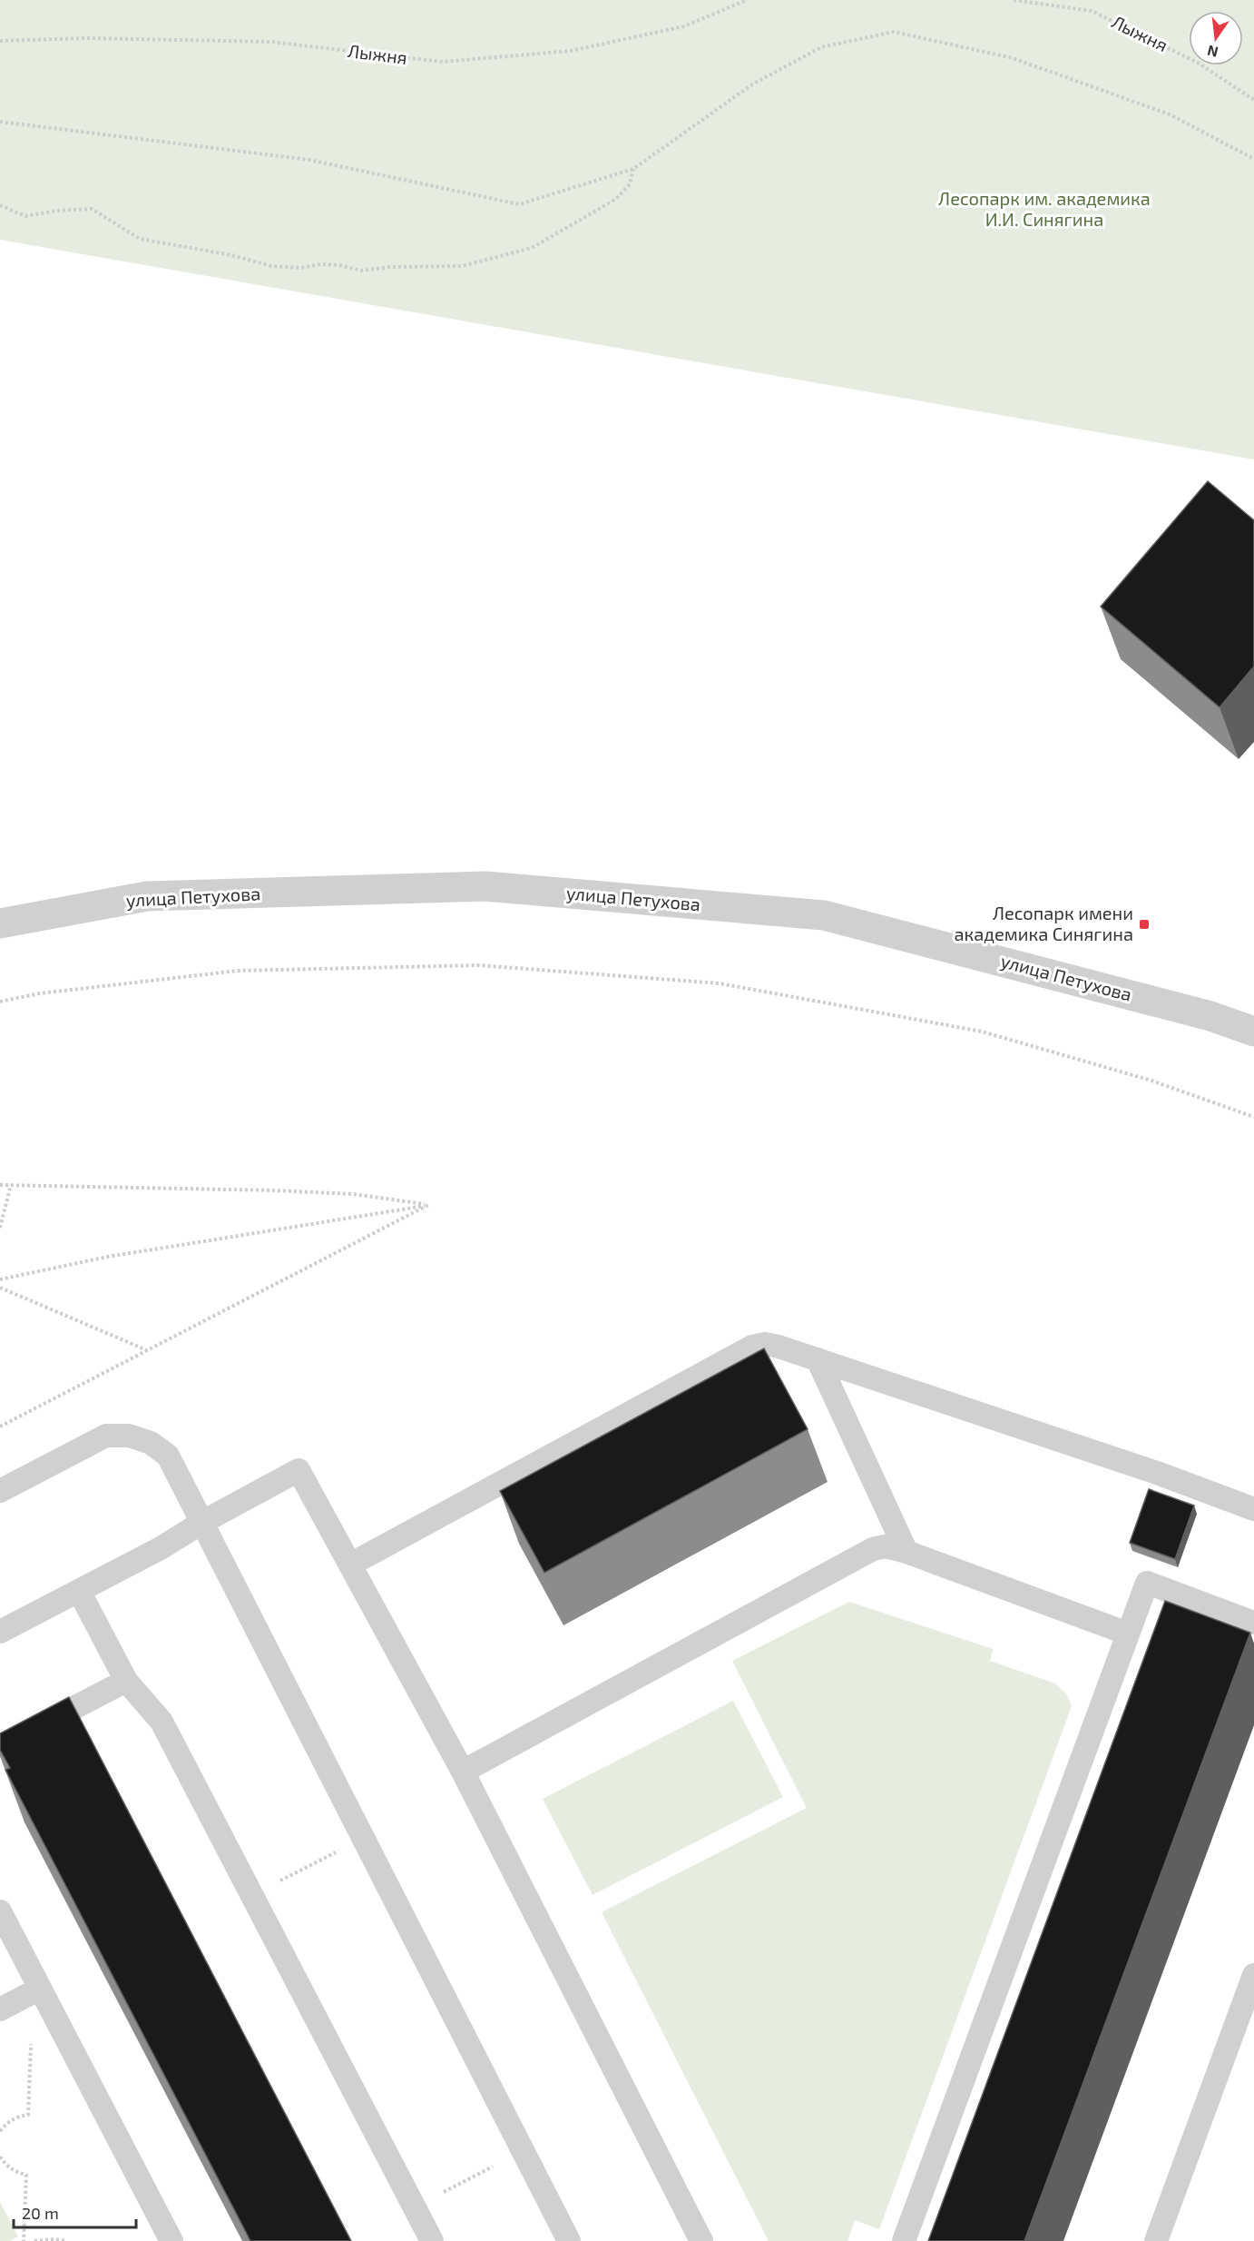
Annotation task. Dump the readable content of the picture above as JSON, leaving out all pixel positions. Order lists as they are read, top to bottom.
{
  "streets": {
    "street": ["улица Петухова"],
    "path": ["Лыжня"]
  },
  "parks": ["Лесопарк им. академика И.И. Синягина"],
  "places": {
    "transit": ["Лесопарк имени академика Синягина"]
  },
  "scale_bar": "20 m",
  "north": "bottom"
}
